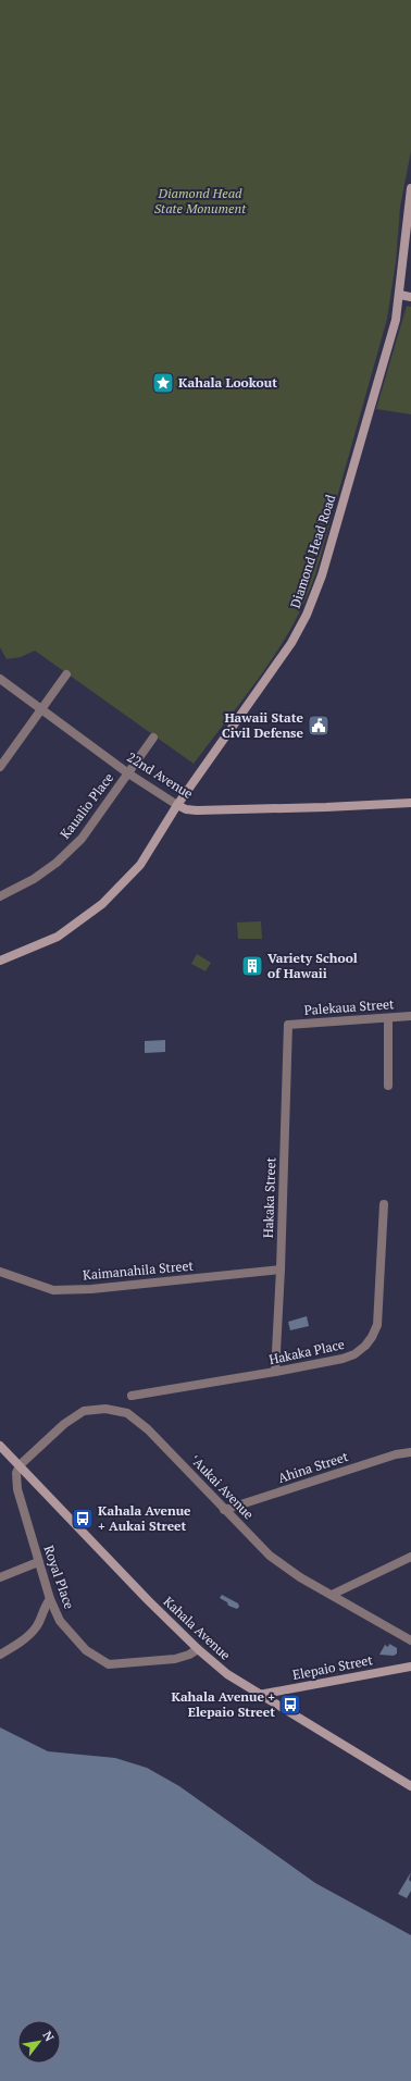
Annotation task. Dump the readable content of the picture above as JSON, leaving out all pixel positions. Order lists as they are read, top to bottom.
{
  "streets": {
    "street": [
      "Diamond Head Road",
      "22nd Avenue",
      "Kaualio Place",
      "Palekaua Street",
      "Hakaka Street",
      "Kaimanahila Street",
      "Hakaka Place",
      "Ahina Street",
      "ʻAukai Avenue",
      "Royal Place",
      "Kahala Avenue",
      "Elepaio Street"
    ]
  },
  "crossings": [
    ["Diamond Head Road", "22nd Avenue"],
    ["22nd Avenue", "Kaualio Place"],
    ["Palekaua Street", "Hakaka Street"],
    ["Hakaka Street", "Kaimanahila Street"],
    ["Hakaka Street", "Hakaka Place"],
    ["Ahina Street", "ʻAukai Avenue"],
    ["ʻAukai Avenue", "Royal Place"],
    ["ʻAukai Avenue", "Kahala Avenue"],
    ["Royal Place", "Kahala Avenue"],
    ["Kahala Avenue", "Elepaio Street"]
  ],
  "parks": ["Diamond Head State Monument"],
  "places": {
    "place": ["Kahala Lookout"],
    "public building": ["Hawaii State Civil Defense"],
    "building": ["Variety School of Hawaii"],
    "bus stop": ["Kahala Avenue + Aukai Street", "Kahala Avenue + Elepaio Street"]
  },
  "north": "top right"
}
